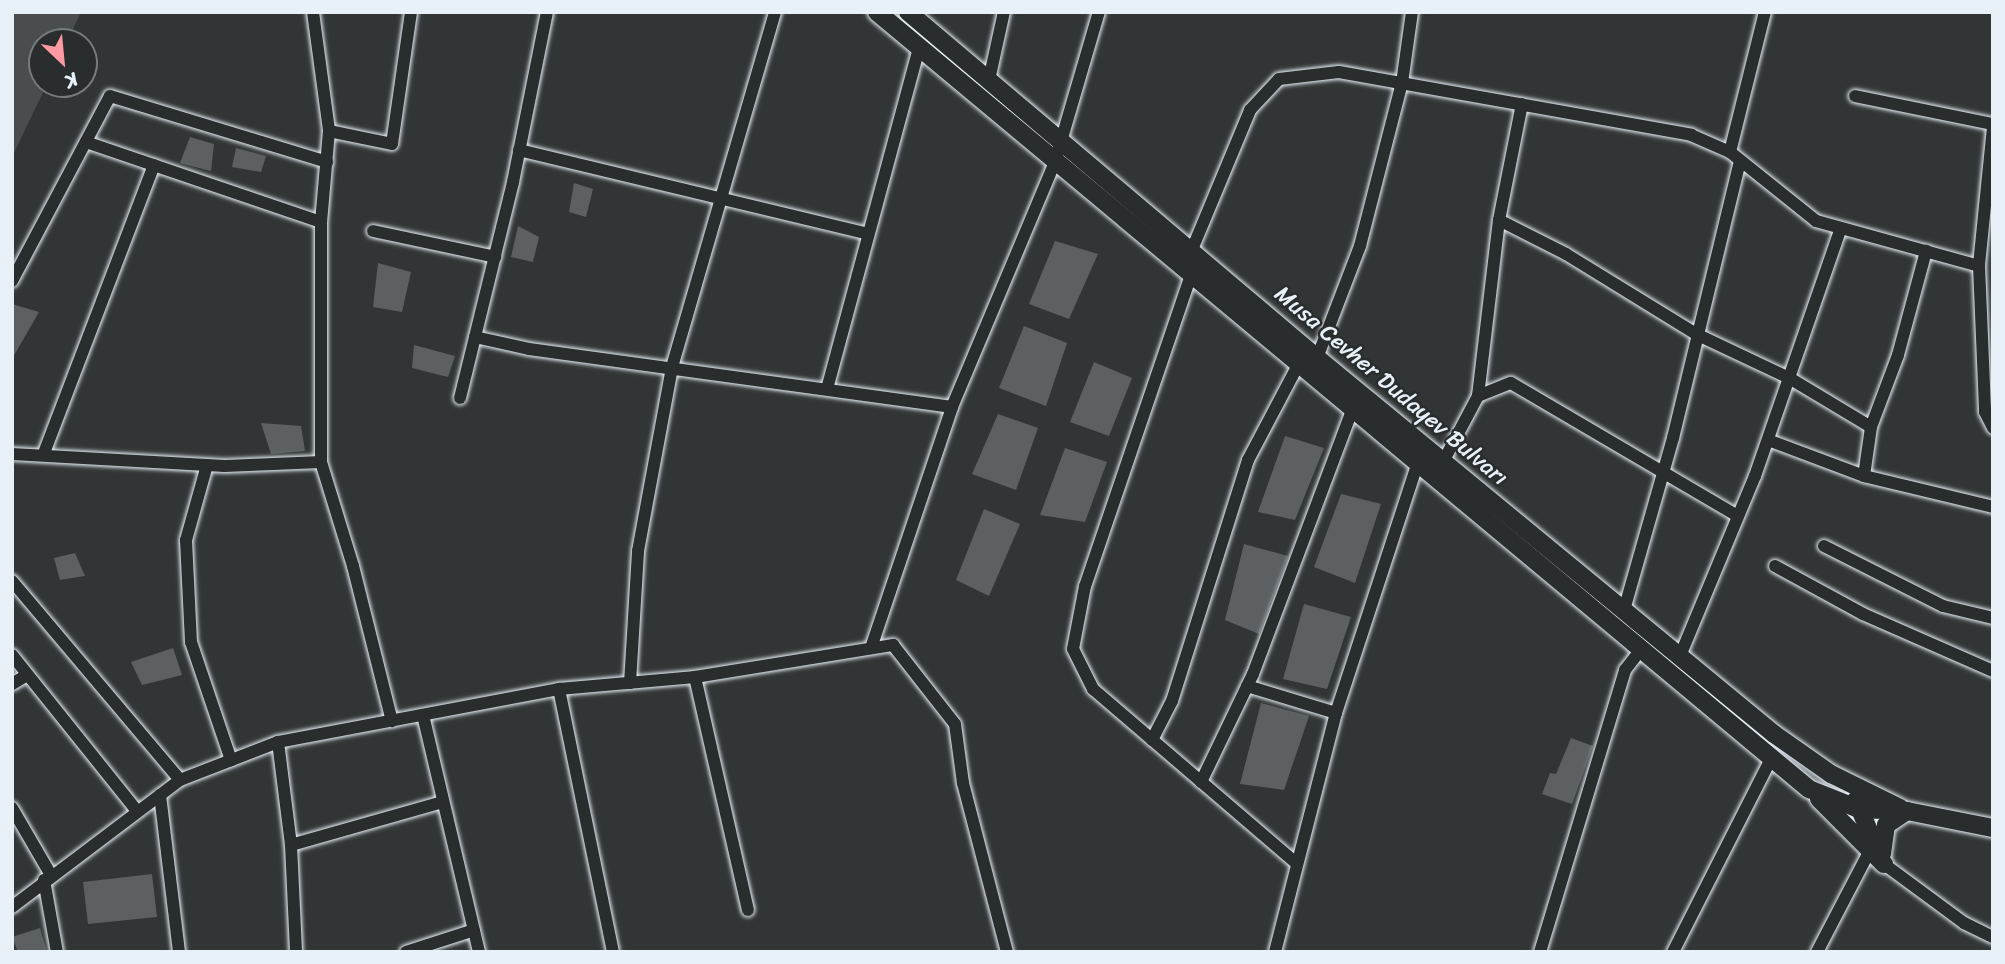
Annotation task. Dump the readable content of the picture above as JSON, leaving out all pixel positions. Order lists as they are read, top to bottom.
{
  "streets": {
    "main road": ["Musa Cevher Dudayev Bulvarı"]
  },
  "north": "bottom right"
}
